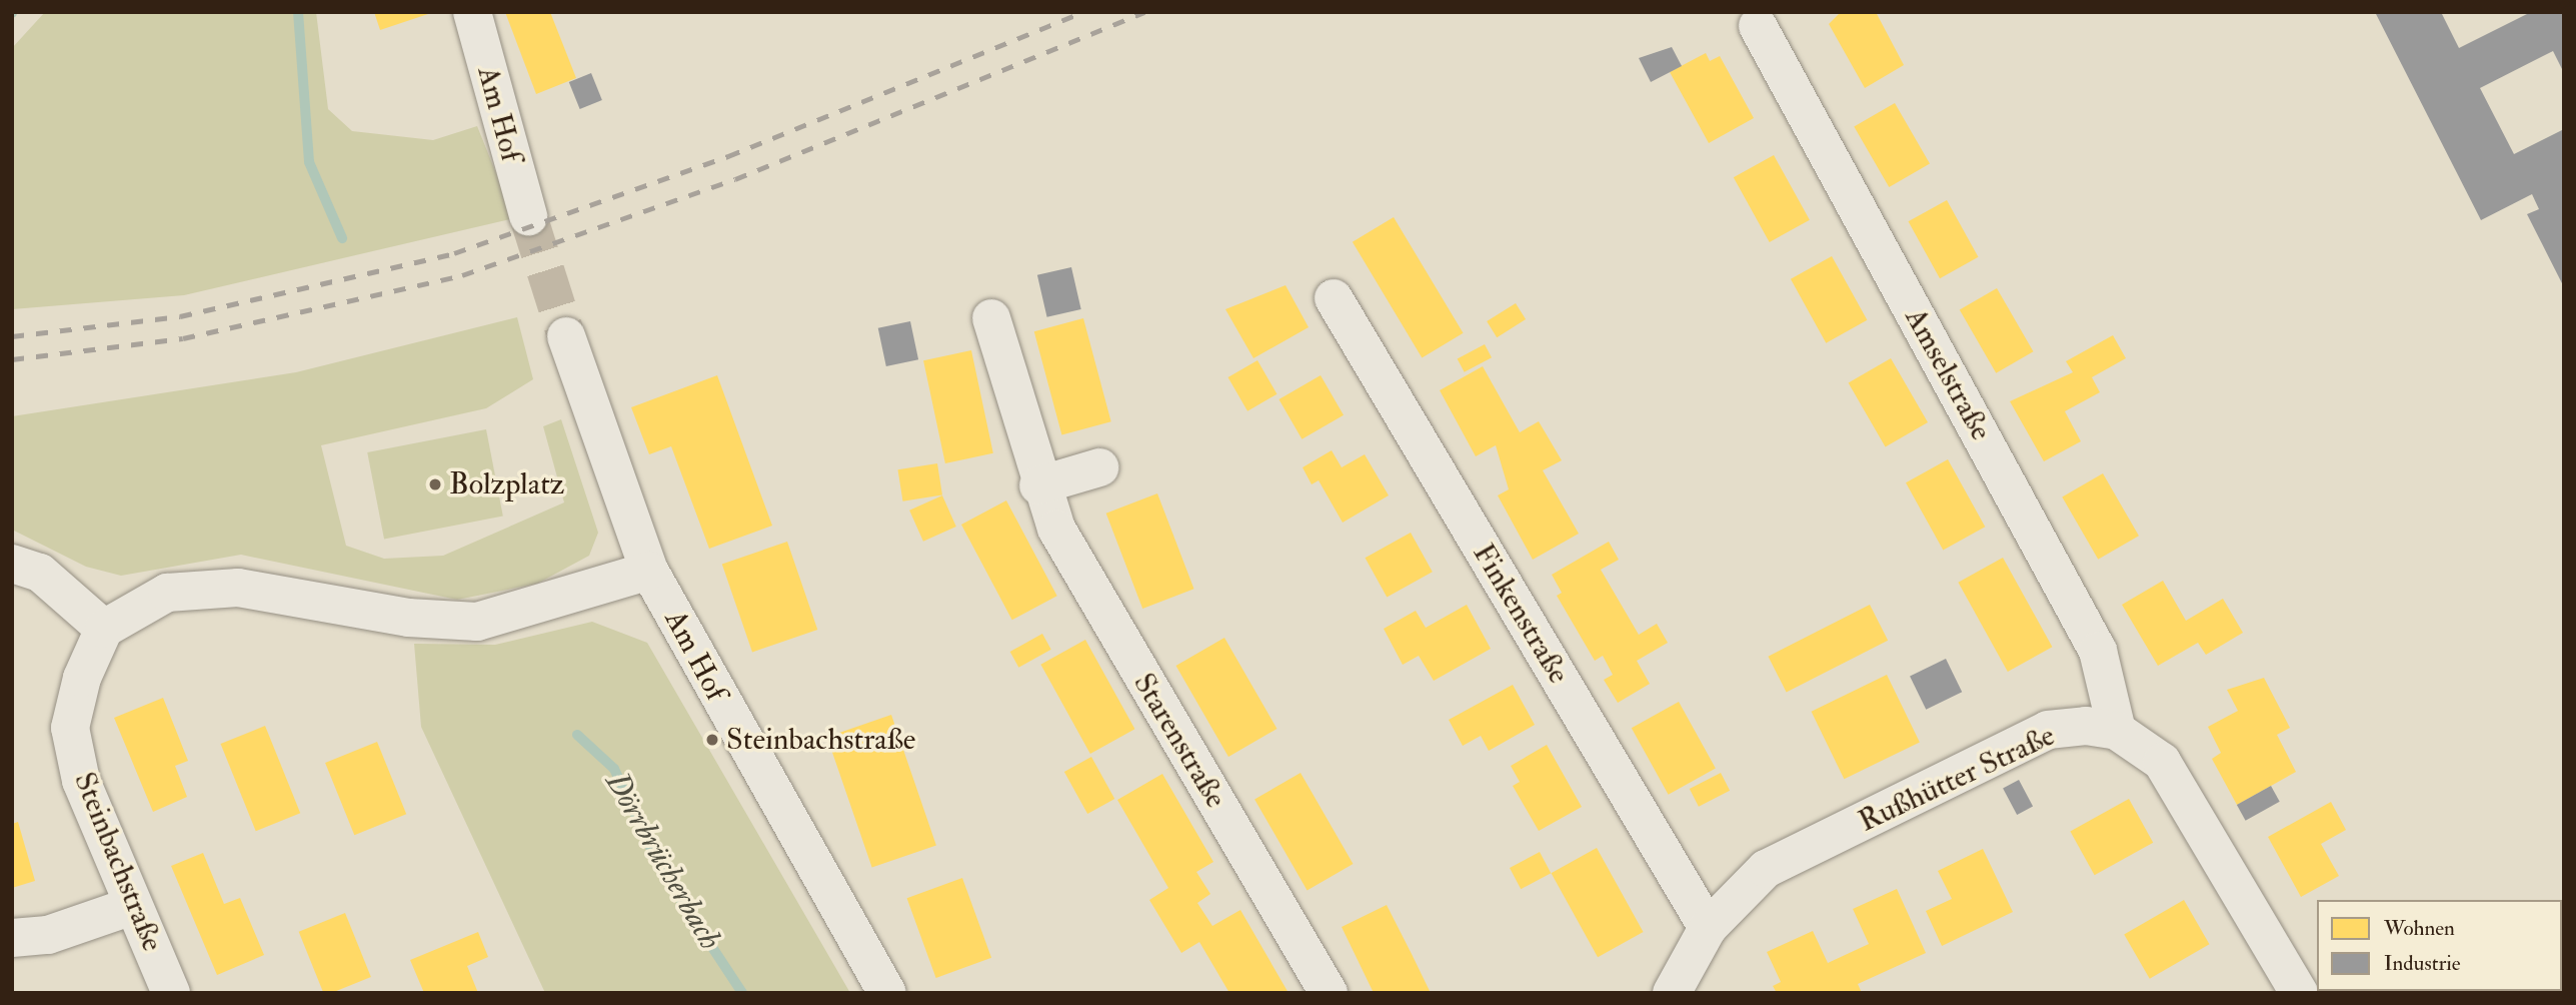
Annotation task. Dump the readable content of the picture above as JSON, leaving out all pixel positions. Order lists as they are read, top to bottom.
{
  "streets": {
    "street": [
      "Am Hof",
      "Amselstraße",
      "Finkenstraße",
      "Starenstraße",
      "Rußhütter Straße",
      "Steinbachstraße"
    ]
  },
  "crossings": [
    ["Amselstraße", "Rußhütter Straße"],
    ["Finkenstraße", "Rußhütter Straße"]
  ],
  "water": ["Dörrbrücherbach"],
  "places": ["Bolzplatz", "Steinbachstraße"],
  "legend": ["Wohnen", "Industrie"]
}
